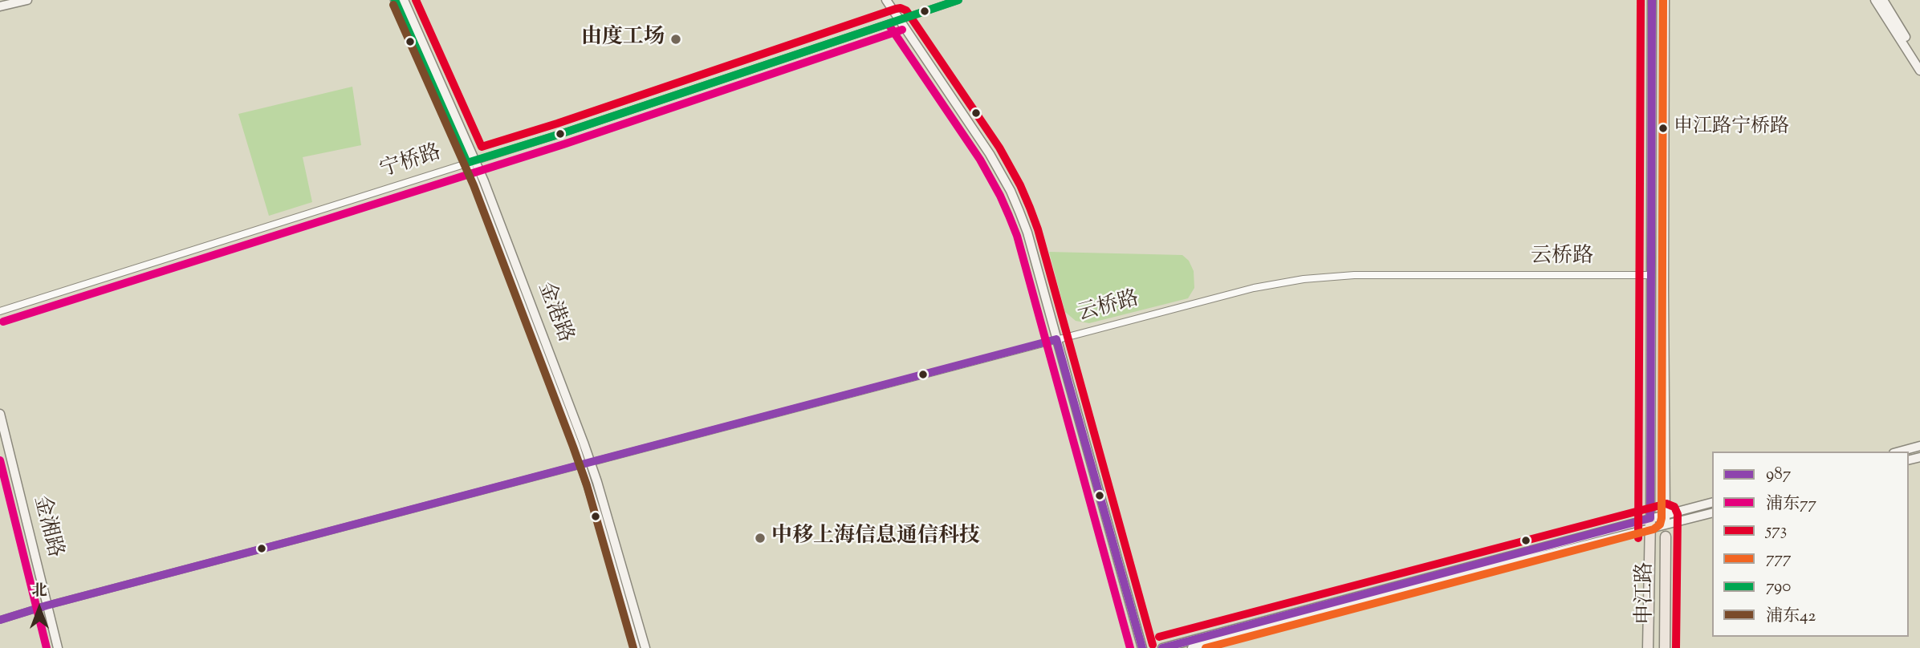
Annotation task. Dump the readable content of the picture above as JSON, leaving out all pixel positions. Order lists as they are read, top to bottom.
{
  "streets": {
    "main road": ["申江路"],
    "street": [
      "宁桥路",
      "云桥路",
      "金港路",
      "金湘路"
    ]
  },
  "crossings": [
    ["宁桥路", "金港路"],
    ["云桥路", "金港路"],
    ["云桥路", "金湘路"],
    ["云桥路", "申江路"]
  ],
  "places": ["由度工场", "申江路宁桥路", "中移上海信息通信科技"],
  "lines": [
    "transit line 987",
    "transit line 573",
    "transit line 777",
    "transit line 790",
    "transit line 浦东42",
    "transit line 浦东77"
  ],
  "legend": [
    "987",
    "浦东77",
    "573",
    "777",
    "790",
    "浦东42"
  ],
  "north": "top"
}
